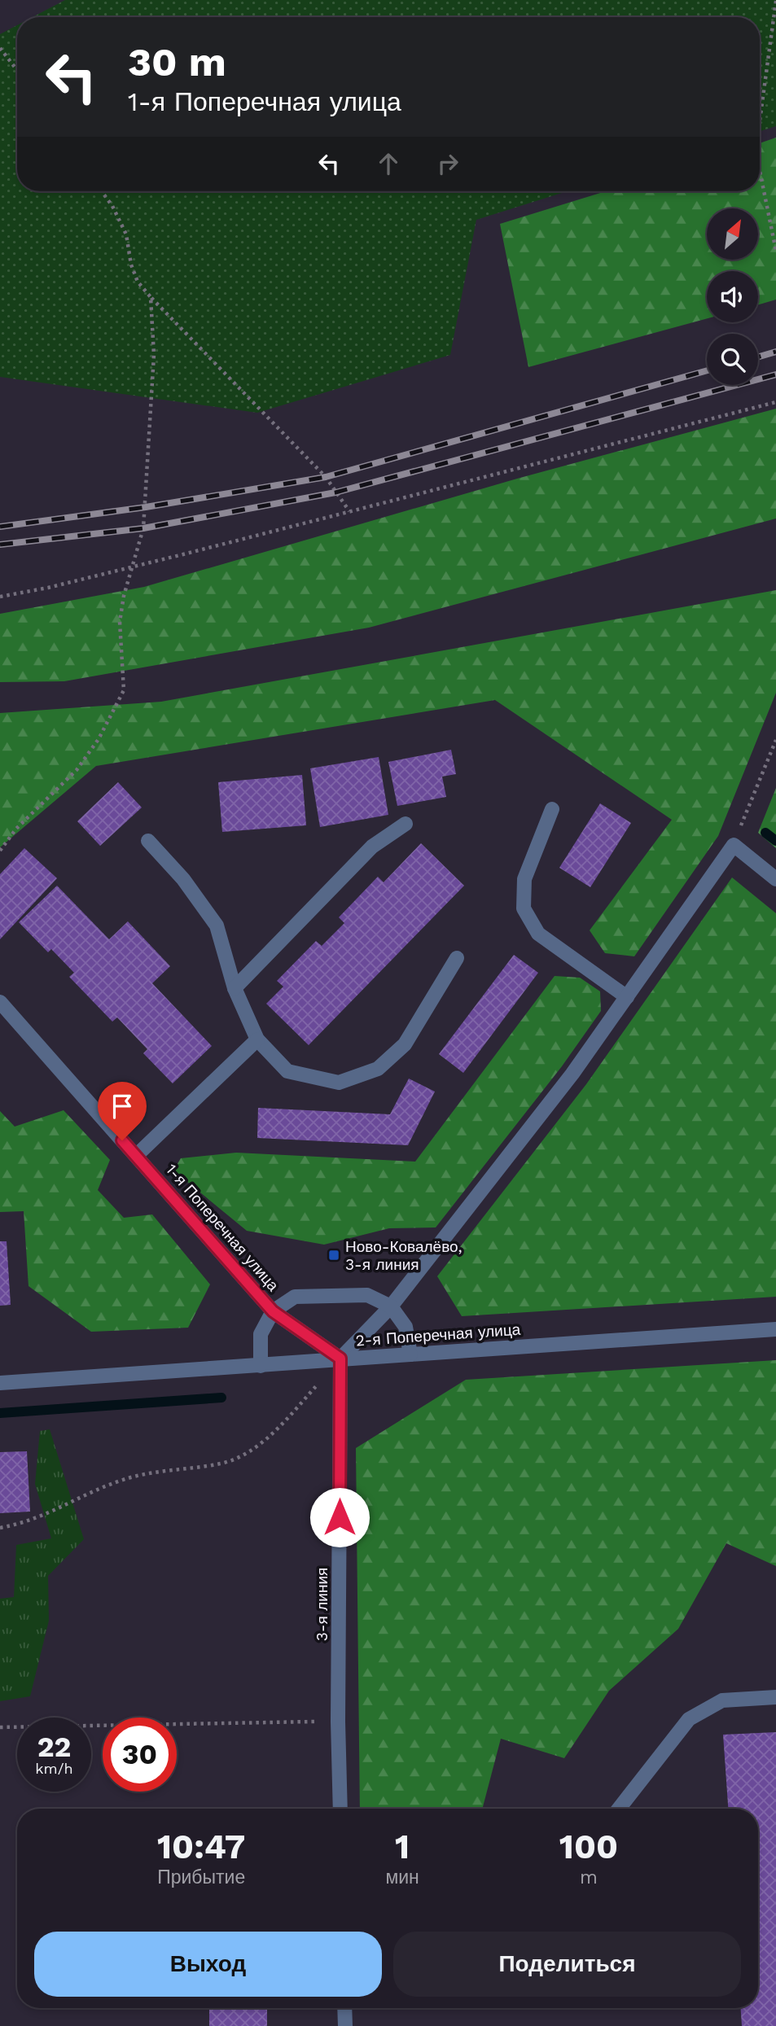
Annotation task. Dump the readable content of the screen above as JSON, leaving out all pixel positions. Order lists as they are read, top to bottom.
{
  "streets": {
    "street": ["1-я Поперечная улица", "2-я Поперечная улица", "3-я линия"]
  },
  "crossings": [
    ["1-я Поперечная улица", "2-я Поперечная улица"],
    ["1-я Поперечная улица", "3-я линия"],
    ["2-я Поперечная улица", "3-я линия"]
  ],
  "places": {
    "transit": ["Ново-Ковалёво, 3-я линия"]
  },
  "north": "top right",
  "page": {
    "turn": ["30 m", "1-я Поперечная улица"],
    "speed": "22 km/h",
    "limit": "30",
    "eta": [
      "10:47",
      "Прибытие",
      "1",
      "мин",
      "100",
      "m"
    ],
    "buttons": ["Выход", "Поделиться"]
  }
}
